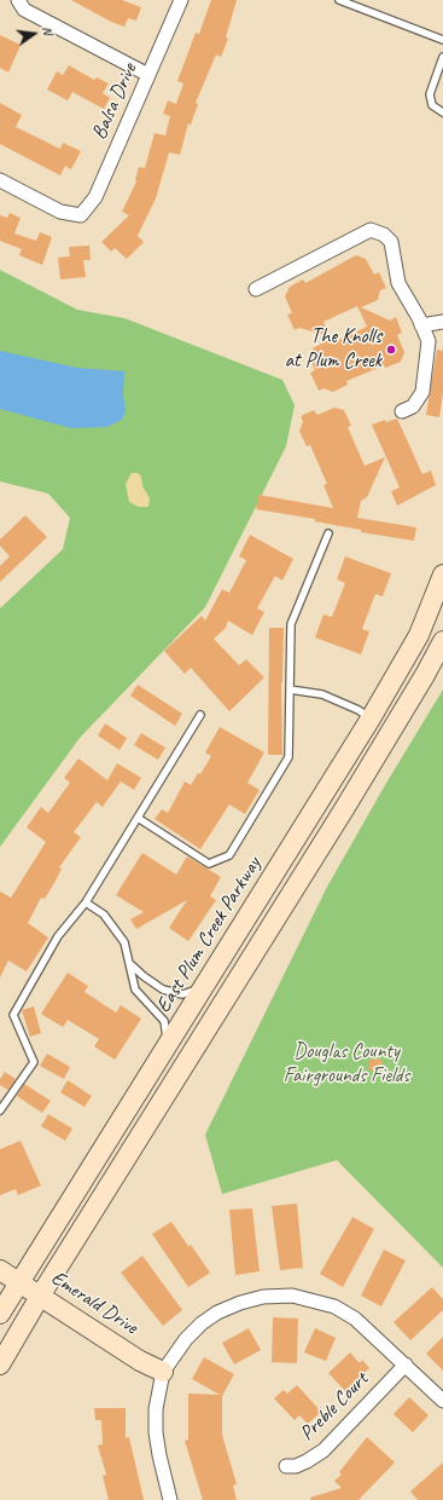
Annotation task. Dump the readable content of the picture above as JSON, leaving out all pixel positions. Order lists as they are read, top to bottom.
{
  "streets": {
    "main road": ["East Plum Creek Parkway", "Emerald Drive"],
    "street": ["Balsa Drive", "Preble Court"]
  },
  "crossings": [
    ["East Plum Creek Parkway", "Emerald Drive"]
  ],
  "parks": ["Douglas County Fairgrounds Fields"],
  "places": ["The Knolls at Plum Creek"],
  "north": "right"
}
